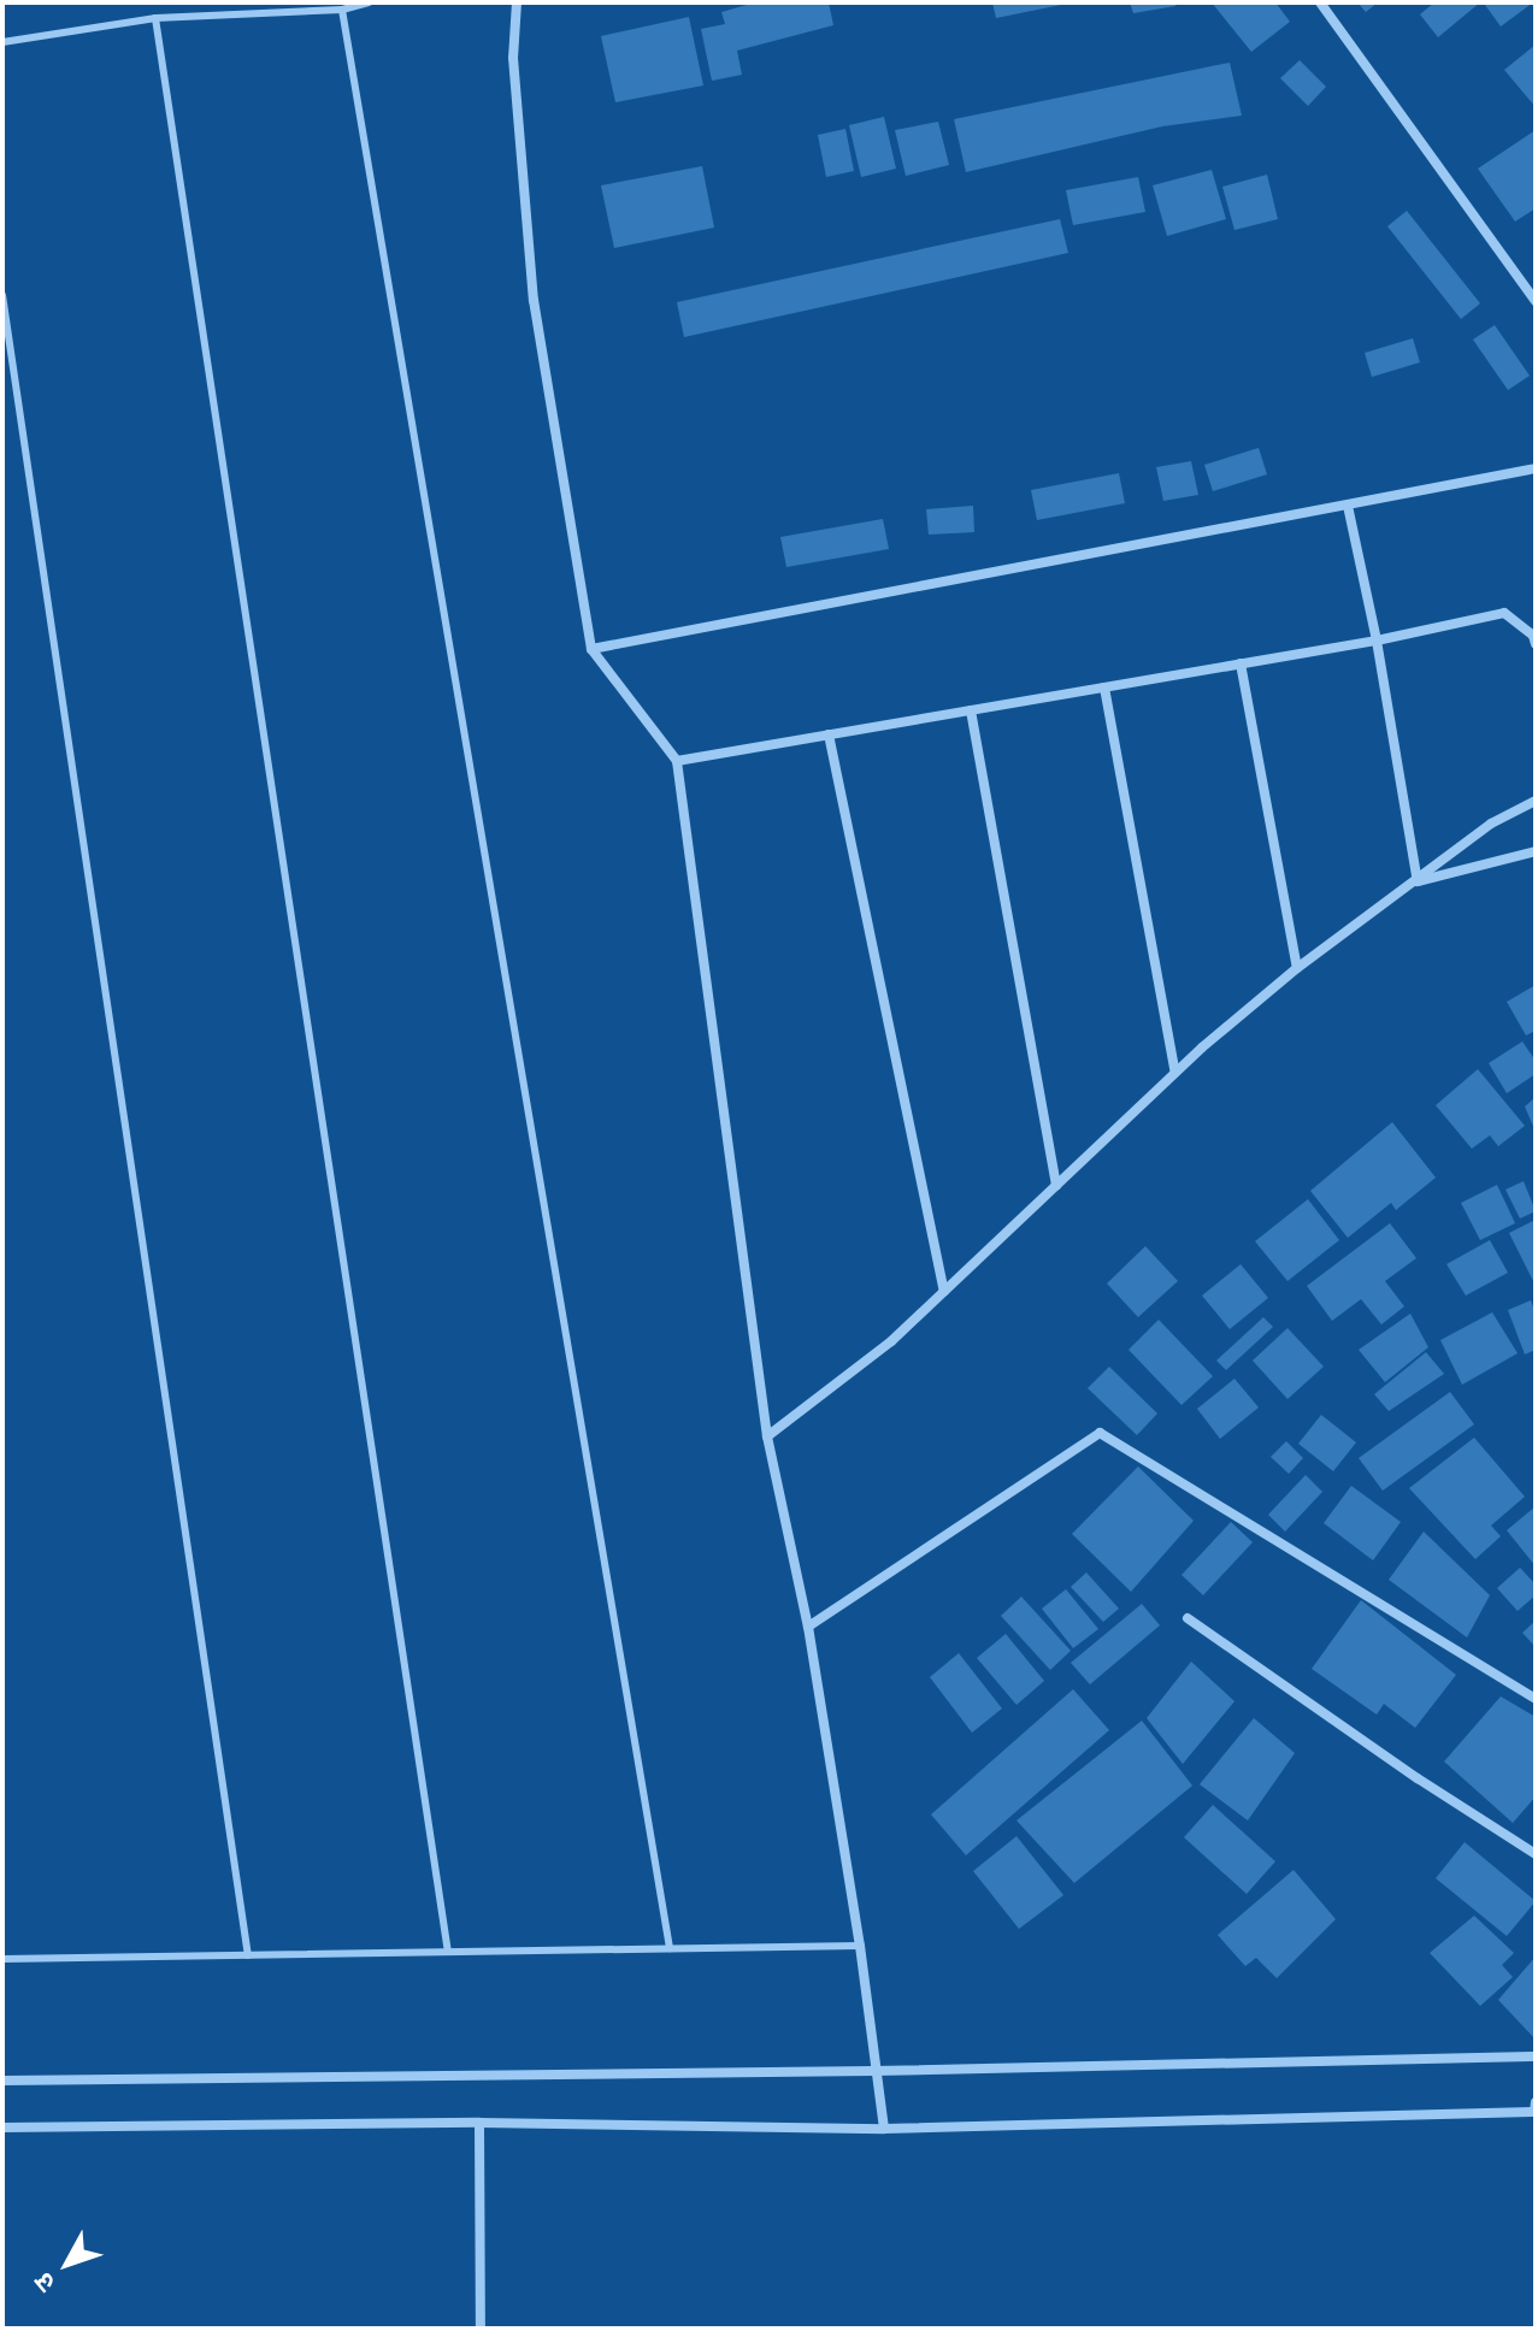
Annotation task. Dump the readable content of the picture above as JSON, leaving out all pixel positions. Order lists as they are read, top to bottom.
{
  "north": "bottom left"
}
